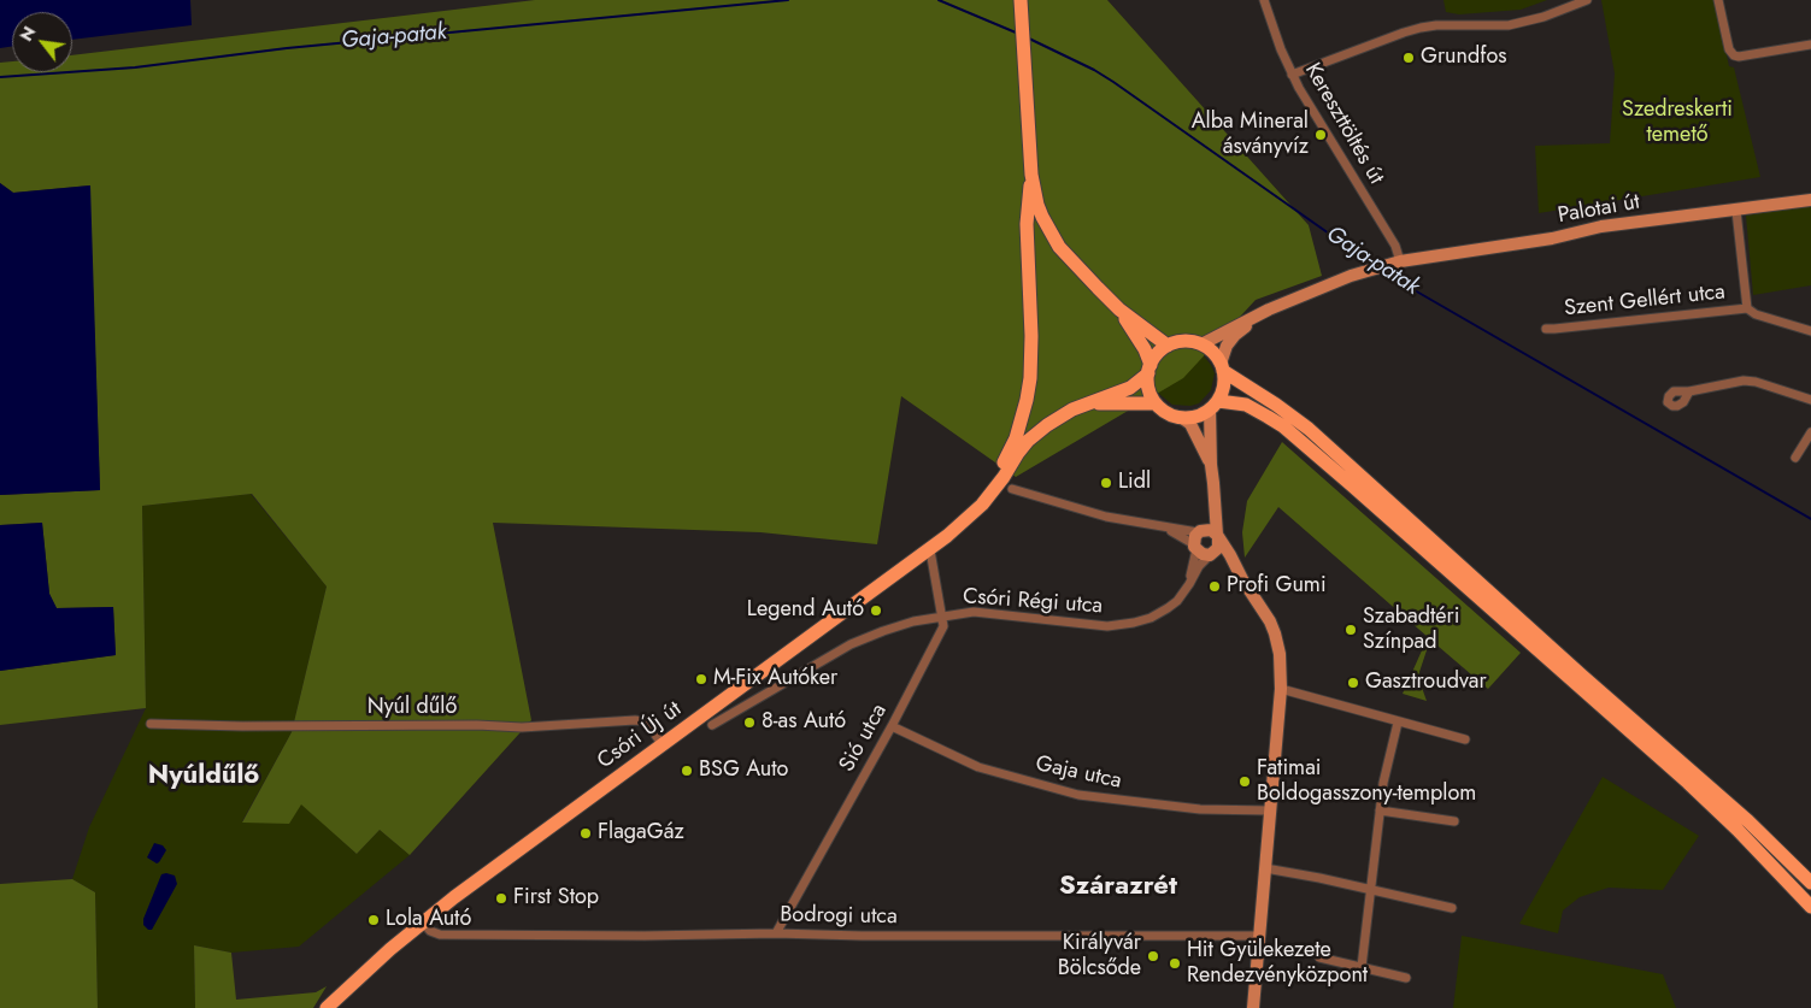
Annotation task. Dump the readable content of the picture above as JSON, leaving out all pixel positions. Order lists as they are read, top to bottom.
{
  "streets": {
    "main road": ["Csóri Új út"],
    "street": [
      "Kereszttöltés út",
      "Palotai út",
      "Szent Gellért utca",
      "Csóri Régi utca",
      "Nyúl dűlő",
      "Sió utca",
      "Gaja utca",
      "Bodrogi utca"
    ]
  },
  "crossings": [
    ["Kereszttöltés út", "Palotai út"],
    ["Palotai út", "Szent Gellért utca"],
    ["Csóri Régi utca", "Sió utca"],
    ["Nyúl dűlő", "Csóri Új út"],
    ["Csóri Új út", "Sió utca"],
    ["Csóri Új út", "Bodrogi utca"],
    ["Sió utca", "Gaja utca"],
    ["Sió utca", "Bodrogi utca"]
  ],
  "districts": ["Nyúldűlő", "Szárazrét"],
  "water": ["Gaja-patak"],
  "parks": ["Szedreskerti temető"],
  "places": [
    "Grundfos",
    "Alba Mineral ásványvíz",
    "Lidl",
    "Profi Gumi",
    "Legend Autó",
    "Szabadtéri Színpad",
    "M-Fix Autóker",
    "Gasztroudvar",
    "8-as Autó",
    "BSG Auto",
    "Fatimai Boldogasszony-templom",
    "FlagaGáz",
    "First Stop",
    "Lola Autó",
    "Királyvár Bölcsőde",
    "Hit Gyülekezete Rendezvényközpont"
  ],
  "north": "top left"
}
